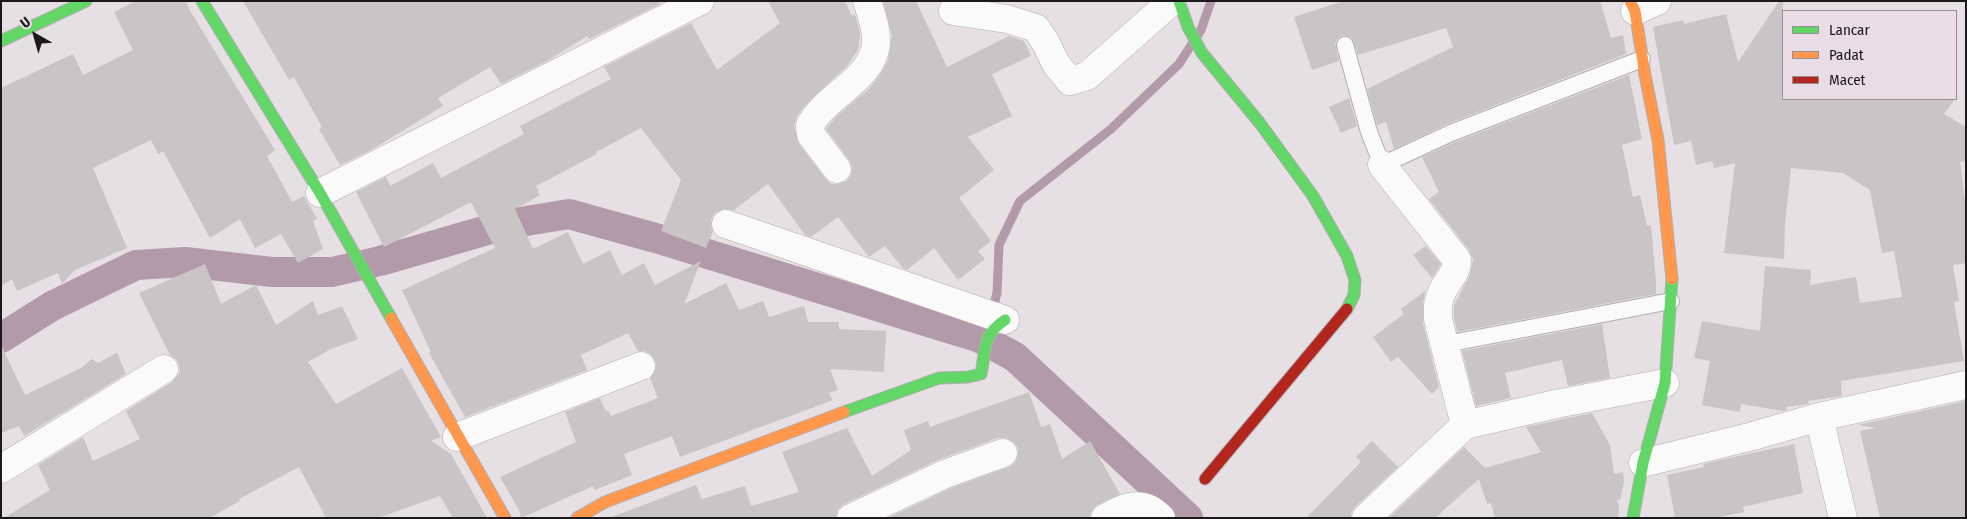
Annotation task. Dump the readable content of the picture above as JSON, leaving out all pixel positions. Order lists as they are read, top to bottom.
{
  "legend": ["Lancar", "Padat", "Macet"],
  "north": "top left"
}
